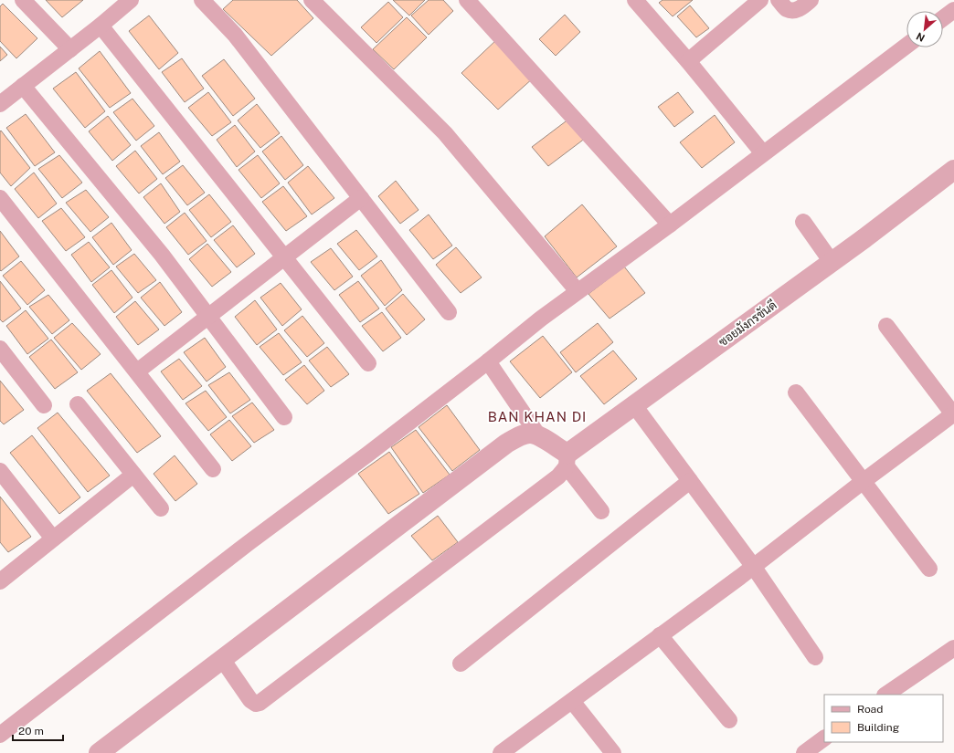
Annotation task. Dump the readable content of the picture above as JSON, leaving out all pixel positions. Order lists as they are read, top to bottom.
{
  "streets": {
    "street": ["ซอยมังกรขันดี"]
  },
  "districts": ["BAN KHAN DI"],
  "legend": ["Road", "Building"],
  "scale_bar": "20 m",
  "north": "bottom left"
}
